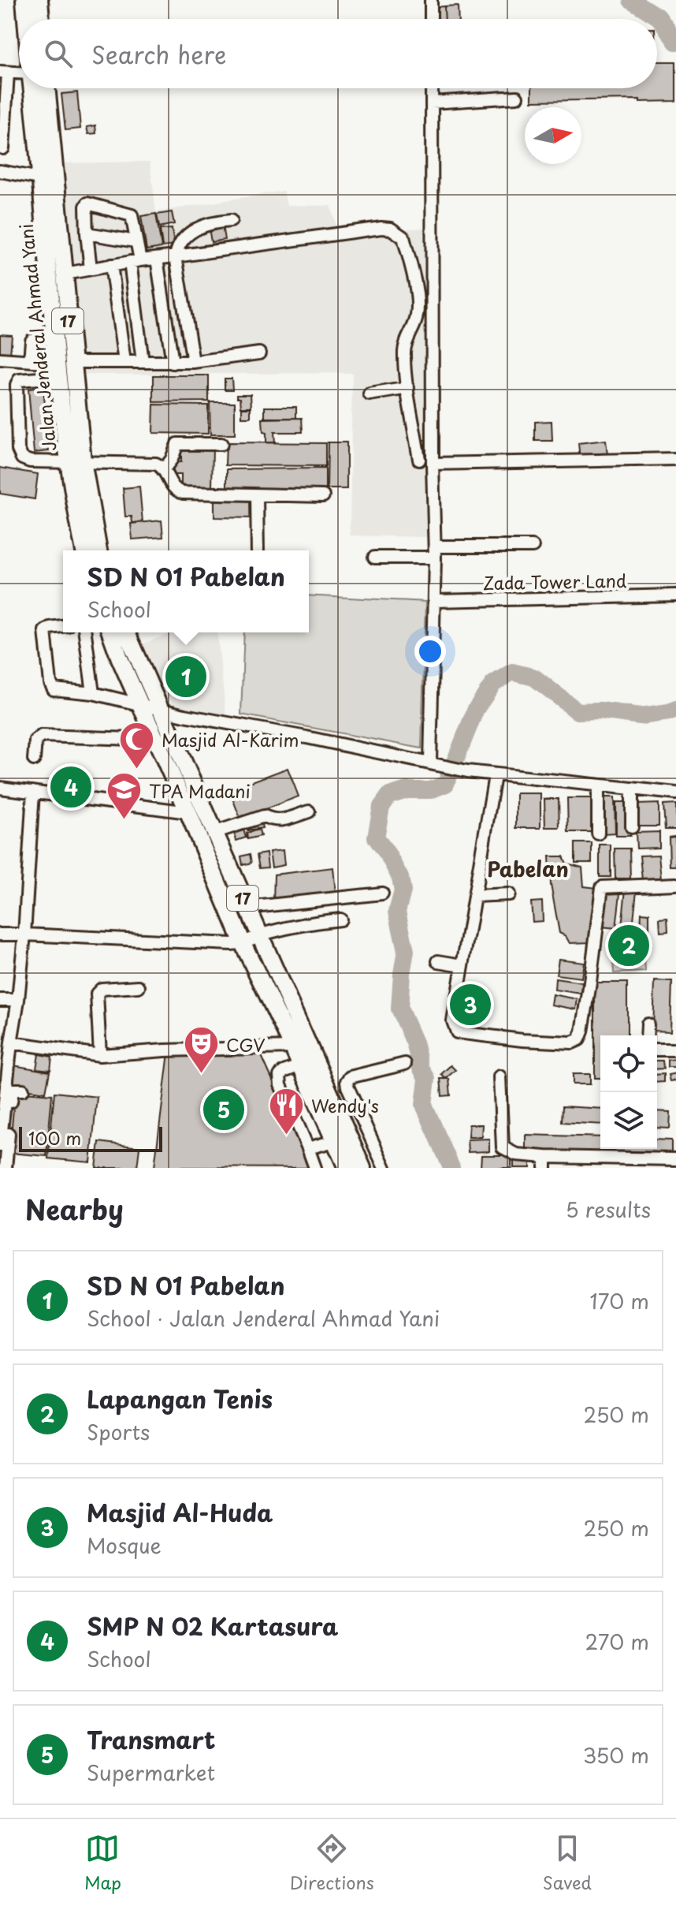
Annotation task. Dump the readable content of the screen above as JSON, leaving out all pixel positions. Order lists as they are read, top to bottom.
{
  "streets": {
    "highway": ["17", "Jalan Jenderal Ahmad Yani"],
    "street": ["Zada Tower Land"]
  },
  "districts": ["Pabelan"],
  "places": {
    "mosque": ["Masjid Al-Karim"],
    "school or university": ["TPA Madani"],
    "theatre": ["CGV"],
    "restaurant": ["Wendy's"]
  },
  "scale_bar": "100 m",
  "north": "right",
  "page": {
    "search": "Search here",
    "popup": ["SD N 01 Pabelan", "School"],
    "pins": [
      "1",
      "4",
      "2",
      "3",
      "5"
    ],
    "scale": "100 m",
    "heading": ["Nearby", "5 results"],
    "list": [
      {
        "mark": "1",
        "name": "SD N 01 Pabelan",
        "note": "School · Jalan Jenderal Ahmad Yani",
        "value": "170 m"
      },
      {
        "mark": "2",
        "name": "Lapangan Tenis",
        "note": "Sports",
        "value": "250 m"
      },
      {
        "mark": "3",
        "name": "Masjid Al-Huda",
        "note": "Mosque",
        "value": "250 m"
      },
      {
        "mark": "4",
        "name": "SMP N 02 Kartasura",
        "note": "School",
        "value": "270 m"
      },
      {
        "mark": "5",
        "name": "Transmart",
        "note": "Supermarket",
        "value": "350 m"
      }
    ],
    "nav": ["Map", "Directions", "Saved"]
  }
}
